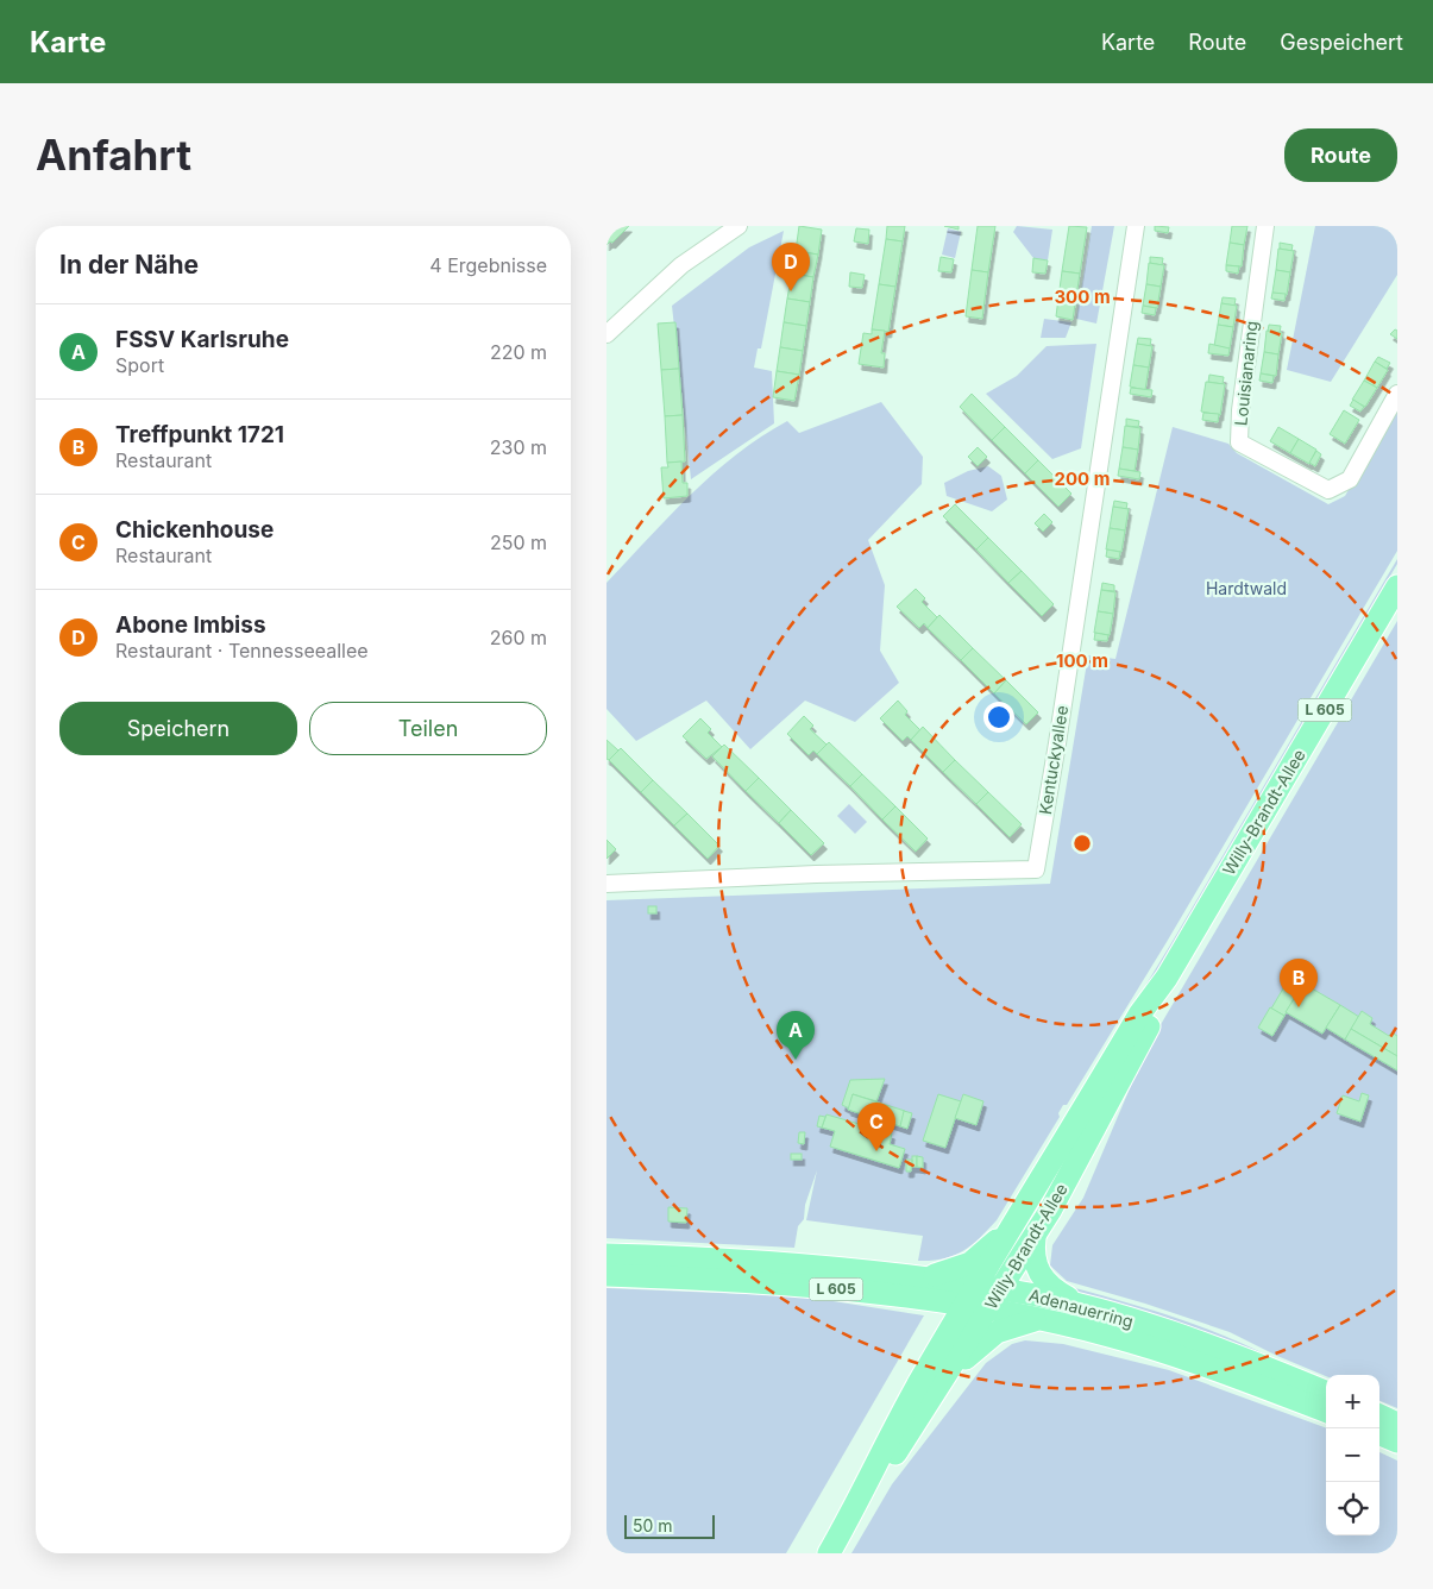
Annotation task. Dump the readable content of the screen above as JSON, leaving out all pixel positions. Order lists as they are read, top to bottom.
{
  "streets": {
    "main road": ["L 605", "Willy-Brandt-Allee", "Adenauerring"],
    "street": ["Louisianaring", "Kentuckyallee"]
  },
  "crossings": [
    ["Willy-Brandt-Allee", "Adenauerring"]
  ],
  "parks": ["Hardtwald"],
  "scale_bar": "50 m",
  "page": {
    "header": "Karte",
    "nav": ["Karte", "Route", "Gespeichert"],
    "buttons": [
      "Route",
      ["Speichern", "Teilen"]
    ],
    "title": "Anfahrt",
    "heading": ["In der Nähe", "4 Ergebnisse"],
    "pins": [
      "D",
      "B",
      "A",
      "C"
    ],
    "list": [
      {
        "mark": "A",
        "name": "FSSV Karlsruhe",
        "note": "Sport",
        "value": "220 m"
      },
      {
        "mark": "B",
        "name": "Treffpunkt 1721",
        "note": "Restaurant",
        "value": "230 m"
      },
      {
        "mark": "C",
        "name": "Chickenhouse",
        "note": "Restaurant",
        "value": "250 m"
      },
      {
        "mark": "D",
        "name": "Abone Imbiss",
        "note": "Restaurant · Tennesseeallee",
        "value": "260 m"
      }
    ],
    "map_buttons": ["+", "−"],
    "scale": "50 m"
  },
  "rings": ["300 m", "200 m", "100 m"]
}
